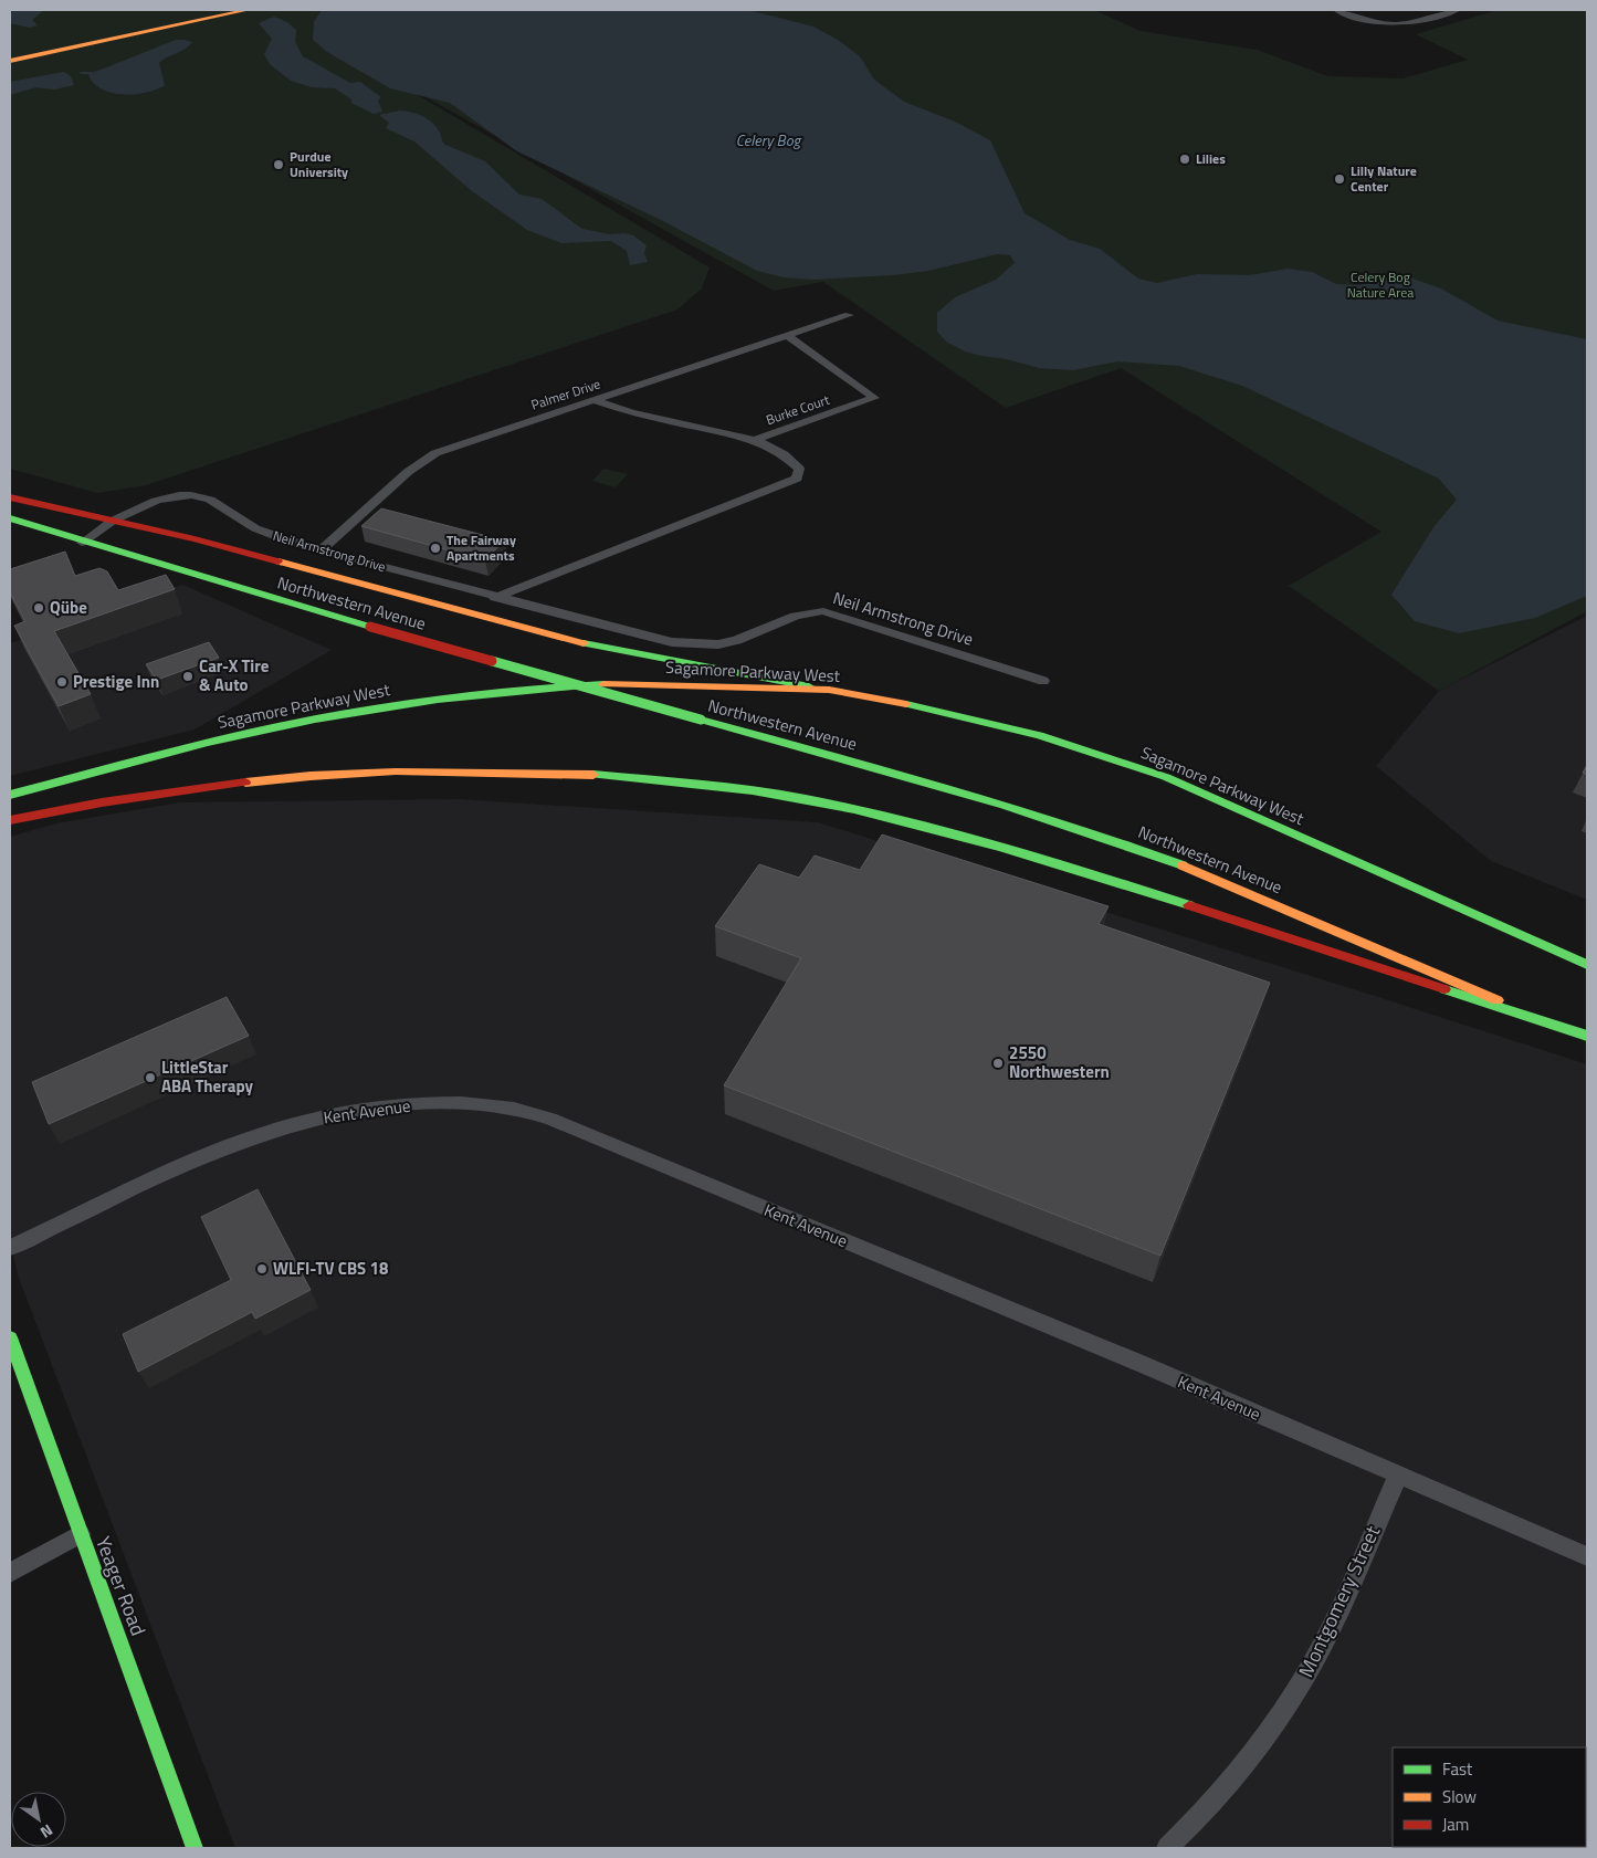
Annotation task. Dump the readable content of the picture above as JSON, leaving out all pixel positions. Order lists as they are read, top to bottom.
{
  "streets": {
    "main road": ["Northwestern Avenue", "Sagamore Parkway West", "Yeager Road"],
    "street": [
      "Palmer Drive",
      "Burke Court",
      "Neil Armstrong Drive",
      "Kent Avenue",
      "Montgomery Street"
    ]
  },
  "crossings": [
    ["Palmer Drive", "Burke Court"],
    ["Palmer Drive", "Neil Armstrong Drive"],
    ["Neil Armstrong Drive", "Northwestern Avenue"],
    ["Northwestern Avenue", "Sagamore Parkway West"],
    ["Kent Avenue", "Montgomery Street"]
  ],
  "water": ["Celery Bog"],
  "parks": ["Celery Bog Nature Area"],
  "places": [
    "Lilies",
    "Purdue University",
    "Lilly Nature Center",
    "The Fairway Apartments",
    "Qübe",
    "Car-X Tire & Auto",
    "Prestige Inn",
    "2550 Northwestern",
    "LittleStar ABA Therapy",
    "WLFI-TV CBS 18"
  ],
  "legend": ["Fast", "Slow", "Jam"],
  "north": "bottom right"
}
